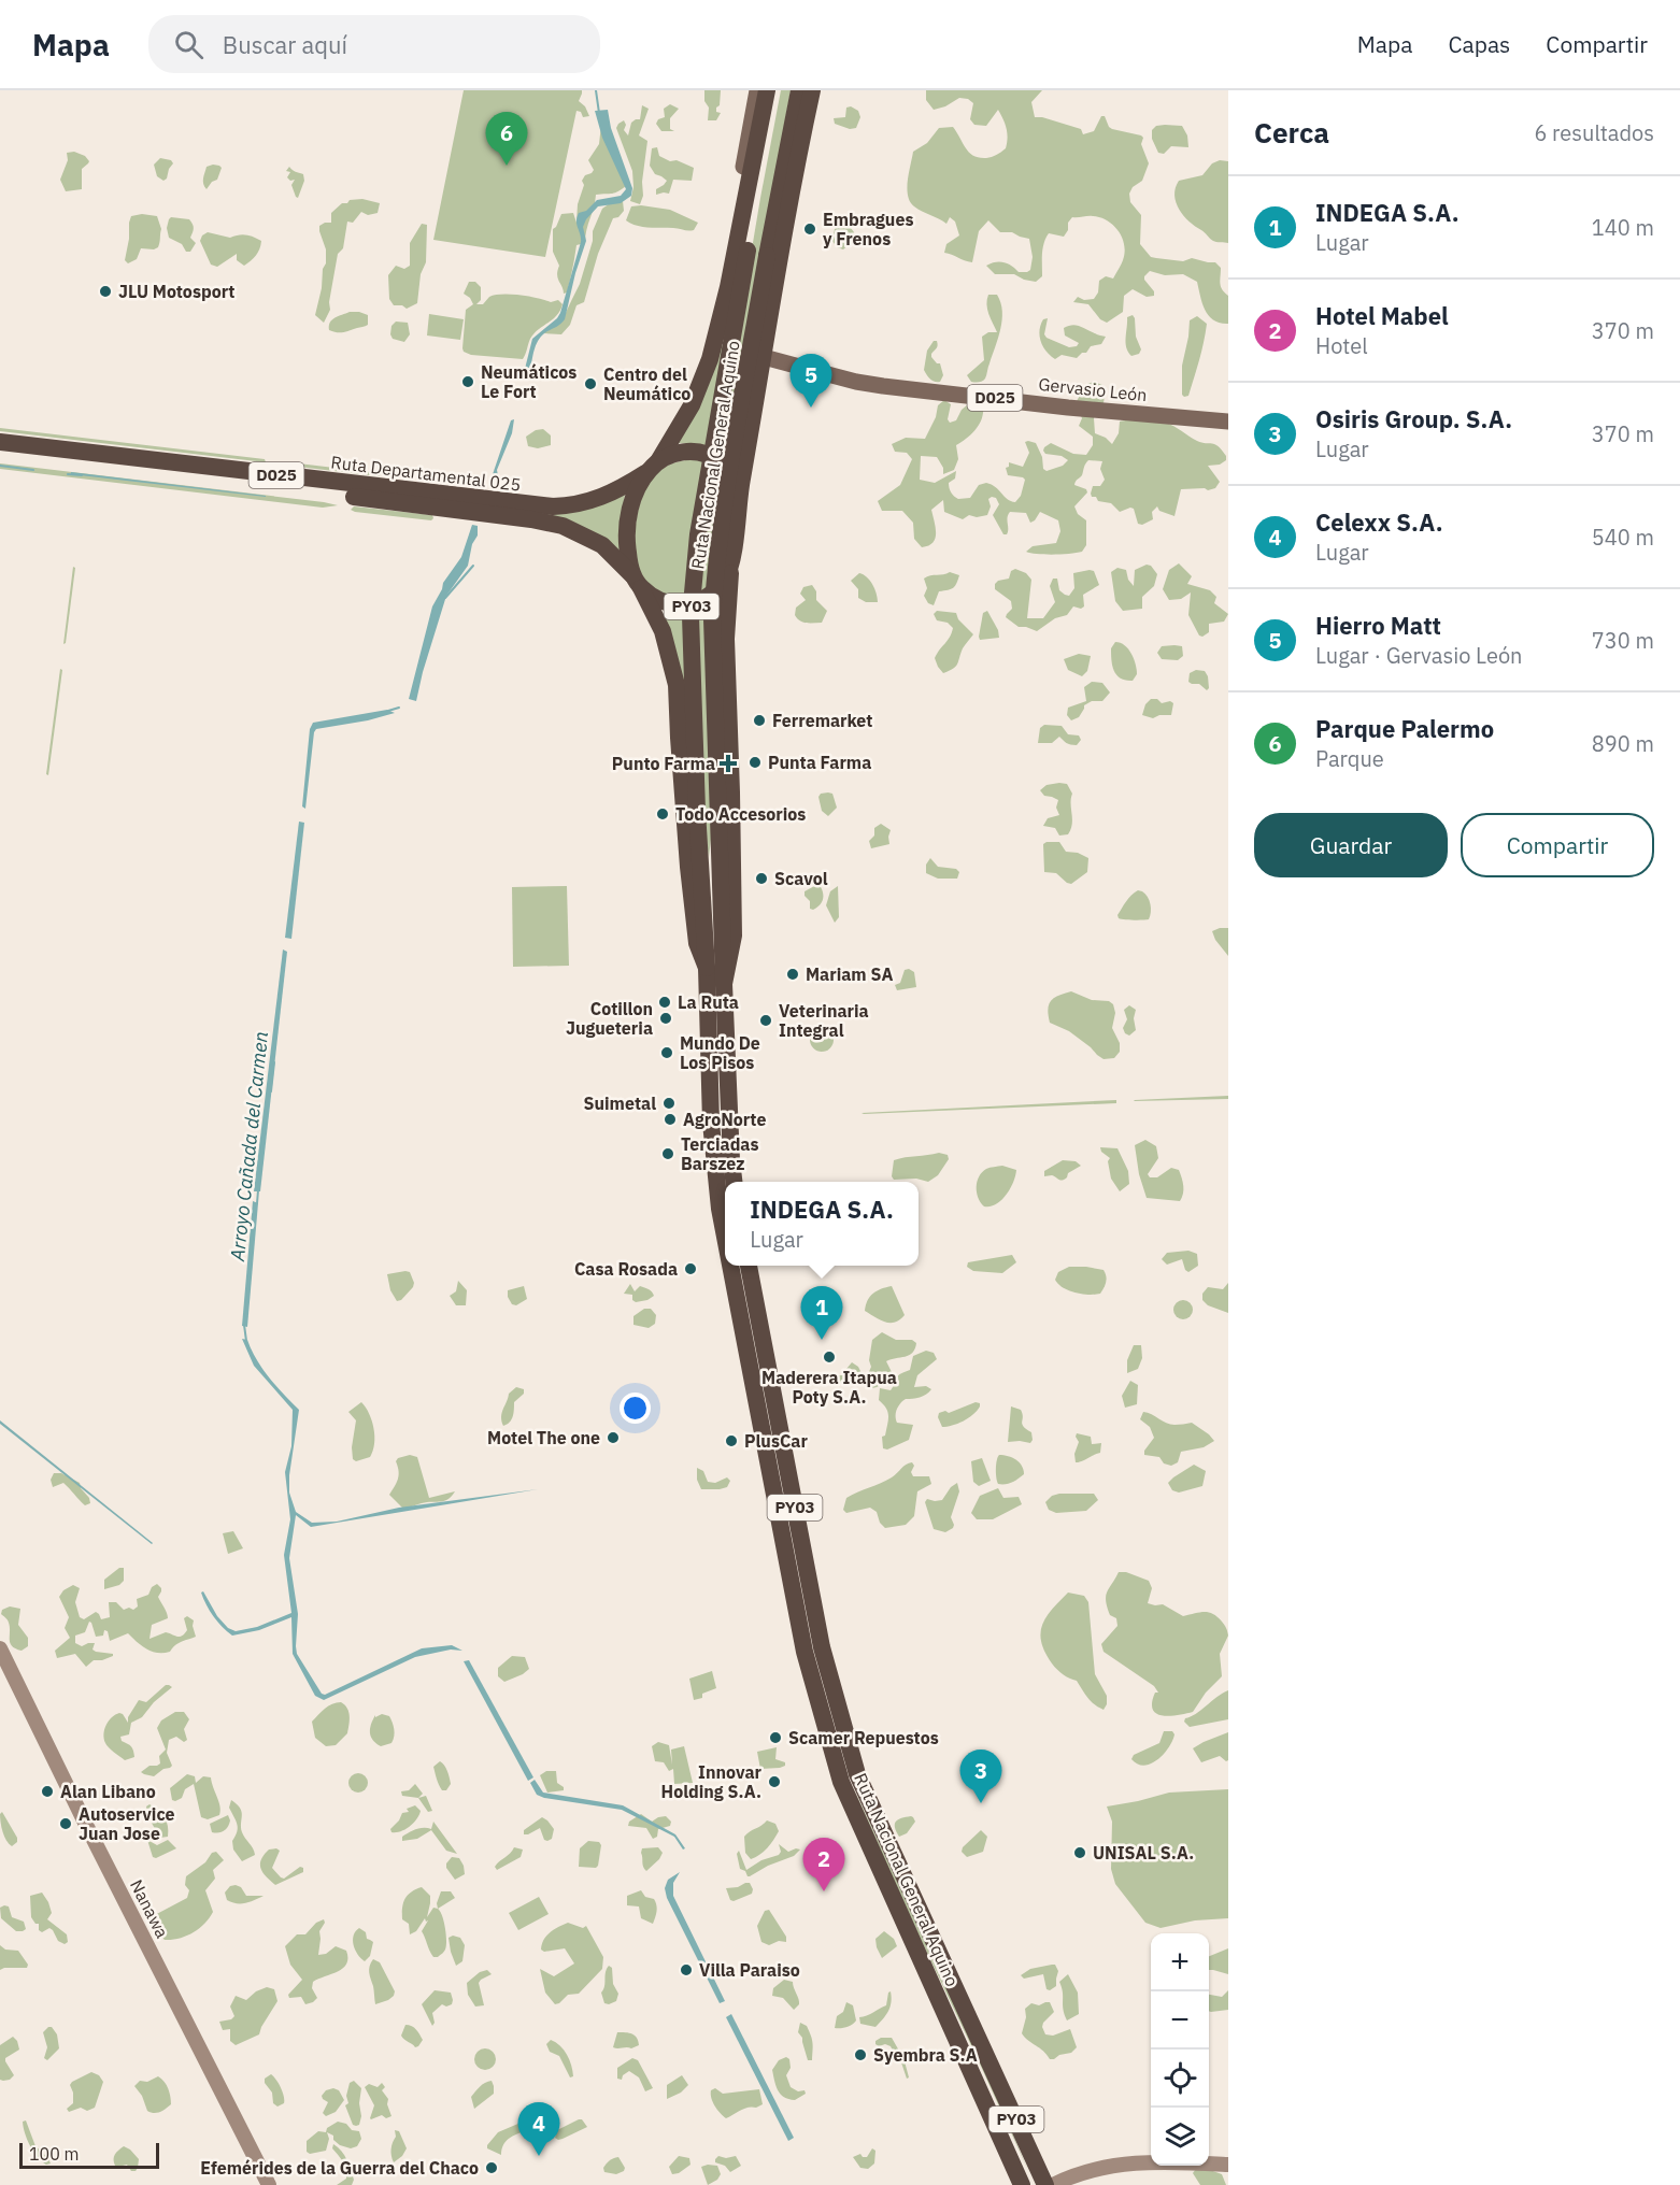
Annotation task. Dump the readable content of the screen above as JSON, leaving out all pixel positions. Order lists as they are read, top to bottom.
{
  "streets": {
    "highway": [
      "D025",
      "Ruta Nacional General Aquino",
      "Ruta Departamental 025",
      "PY03"
    ],
    "main road": ["Gervasio León"],
    "street": ["Nanawa"]
  },
  "crossings": [
    ["Gervasio León", "Ruta Nacional General Aquino"],
    ["D025", "Ruta Nacional General Aquino"],
    ["D025", "Ruta Departamental 025"],
    ["Ruta Nacional General Aquino", "Ruta Departamental 025"]
  ],
  "water": ["Arroyo Cañada del Carmen"],
  "places": {
    "other": [
      "Embragues y Frenos",
      "JLU Motosport",
      "Neumáticos Le Fort",
      "Centro del Neumático",
      "Ferremarket",
      "Punta Farma",
      "Todo Accesorios",
      "Scavol",
      "Mariam SA",
      "La Ruta",
      "Cotillon Jugueteria",
      "Veterinaria Integral",
      "Mundo De Los Pisos",
      "Suimetal",
      "AgroNorte",
      "Terciadas Barszez",
      "Casa Rosada",
      "Maderera Itapua Poty S.A.",
      "Motel The one",
      "PlusCar",
      "Scamer Repuestos",
      "Innovar Holding S.A.",
      "Alan Libano",
      "Autoservice Juan Jose",
      "UNISAL S.A.",
      "Villa Paraiso",
      "Syembra S.A",
      "Efemérides de la Guerra del Chaco"
    ],
    "health": ["Punto Farma"]
  },
  "scale_bar": "100 m",
  "page": {
    "header": "Mapa",
    "search": "Buscar aquí",
    "nav": ["Mapa", "Capas", "Compartir"],
    "heading": ["Cerca", "6 resultados"],
    "pins": [
      "6",
      "5",
      "1",
      "3",
      "2",
      "4"
    ],
    "list": [
      {
        "mark": "1",
        "name": "INDEGA S.A.",
        "note": "Lugar",
        "value": "140 m"
      },
      {
        "mark": "2",
        "name": "Hotel Mabel",
        "note": "Hotel",
        "value": "370 m"
      },
      {
        "mark": "3",
        "name": "Osiris Group. S.A.",
        "note": "Lugar",
        "value": "370 m"
      },
      {
        "mark": "4",
        "name": "Celexx S.A.",
        "note": "Lugar",
        "value": "540 m"
      },
      {
        "mark": "5",
        "name": "Hierro Matt",
        "note": "Lugar · Gervasio León",
        "value": "730 m"
      },
      {
        "mark": "6",
        "name": "Parque Palermo",
        "note": "Parque",
        "value": "890 m"
      }
    ],
    "buttons": ["Guardar", "Compartir"],
    "popup": ["INDEGA S.A.", "Lugar"],
    "map_buttons": ["+", "−"],
    "scale": "100 m"
  }
}
